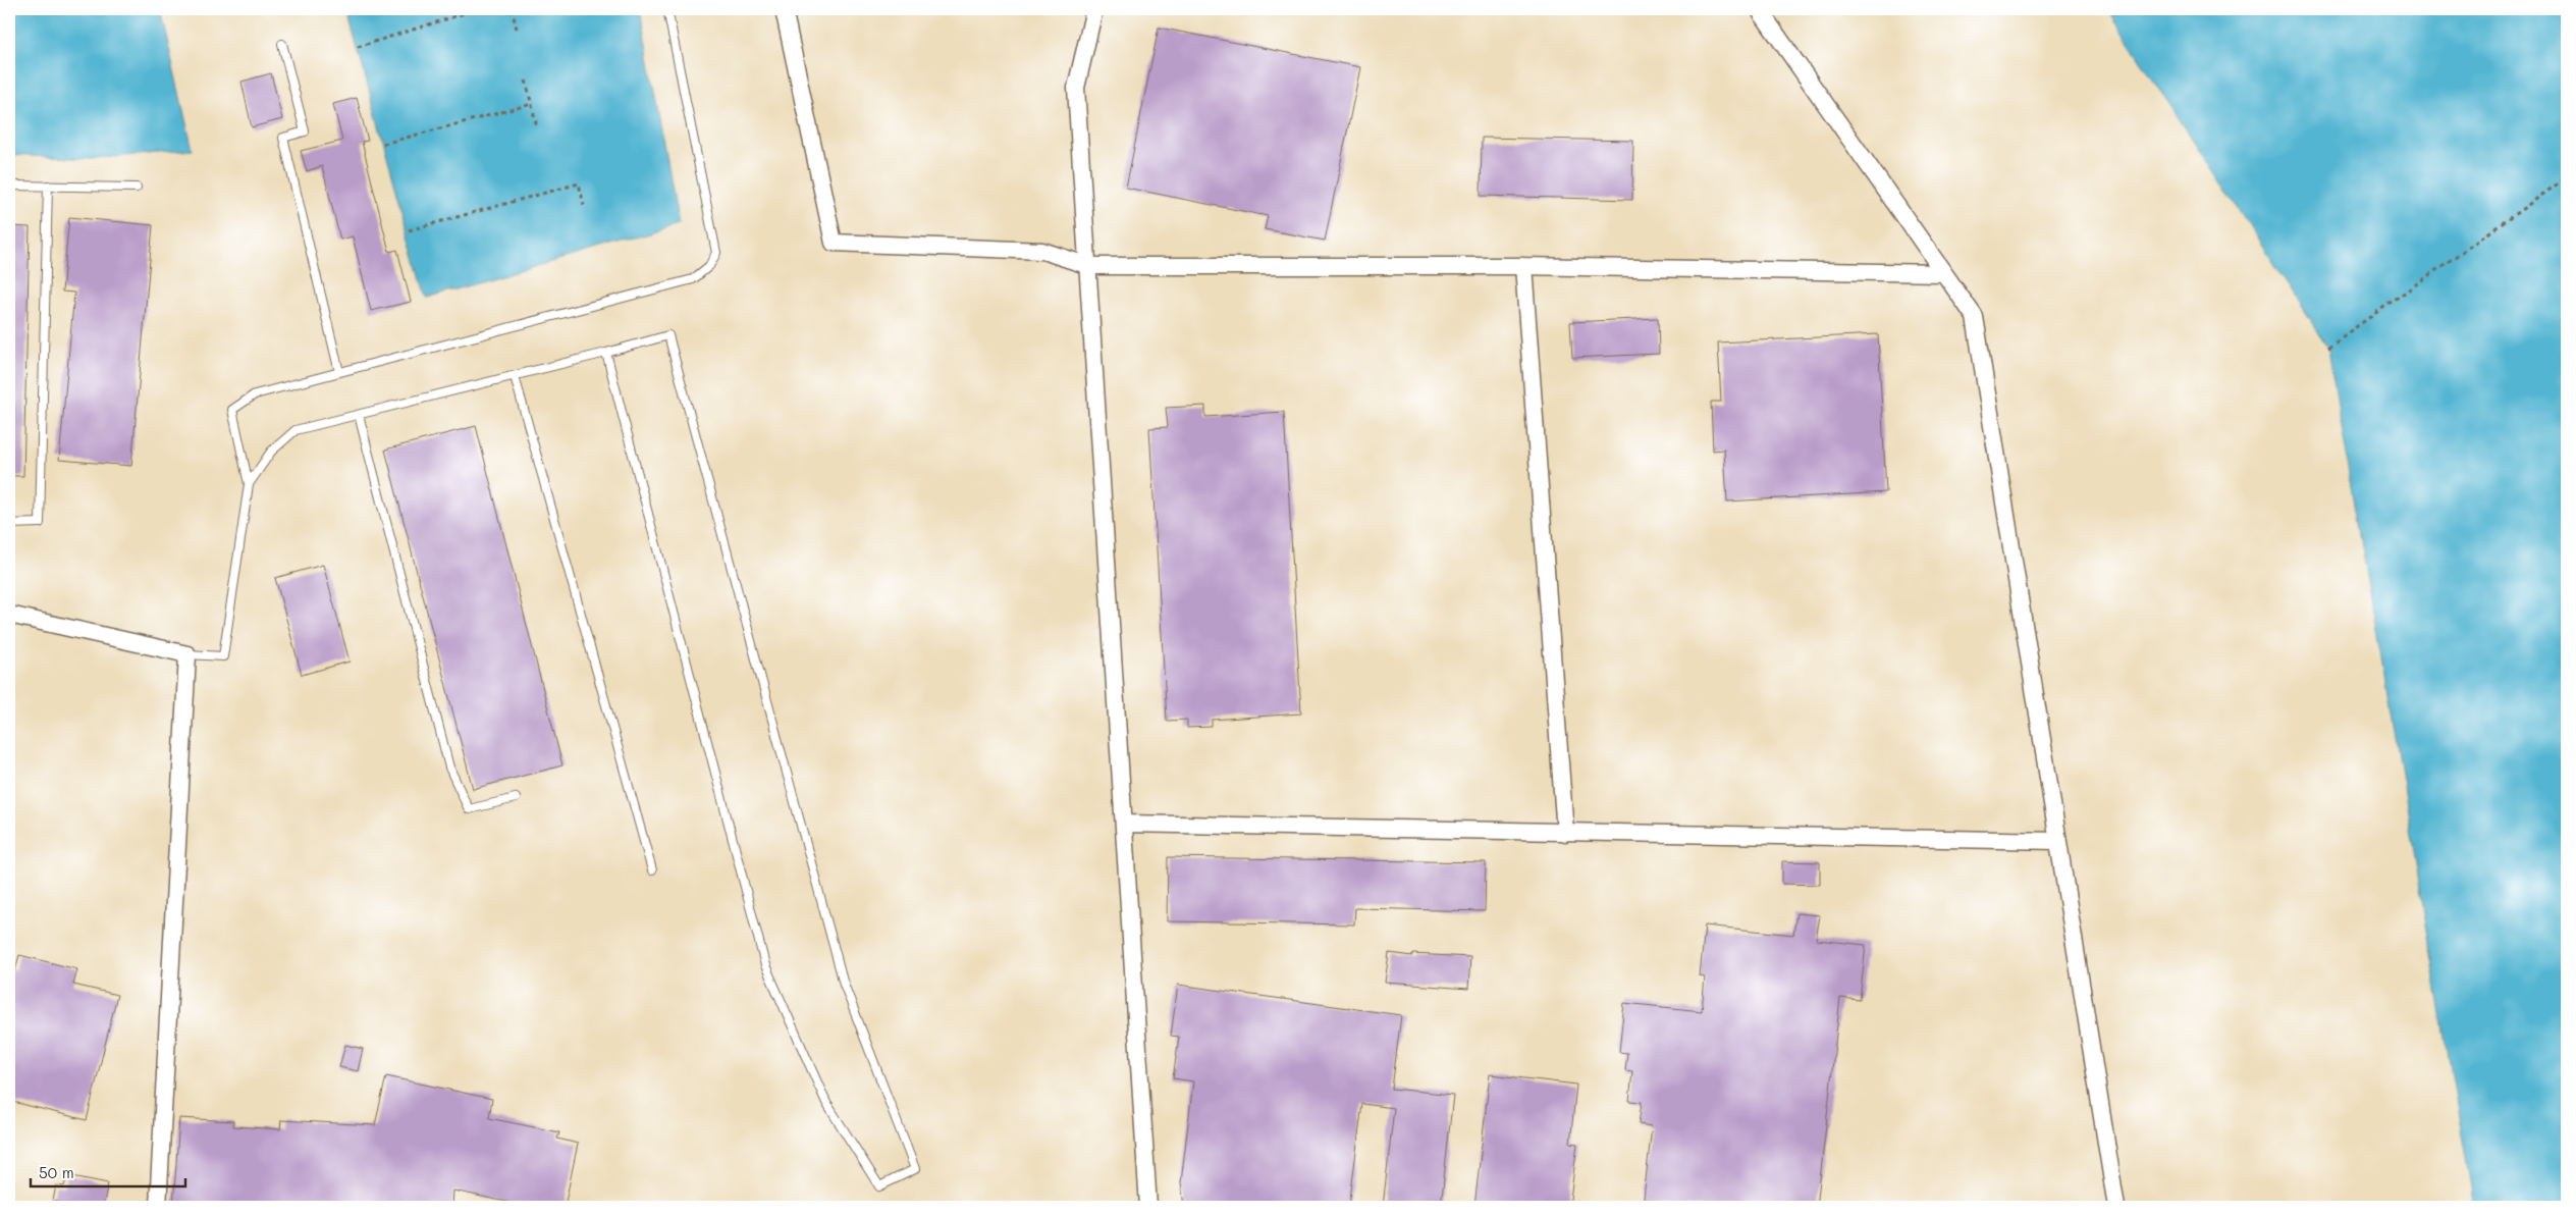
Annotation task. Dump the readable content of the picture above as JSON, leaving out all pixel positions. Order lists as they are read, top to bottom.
{
  "scale_bar": "50 m"
}
